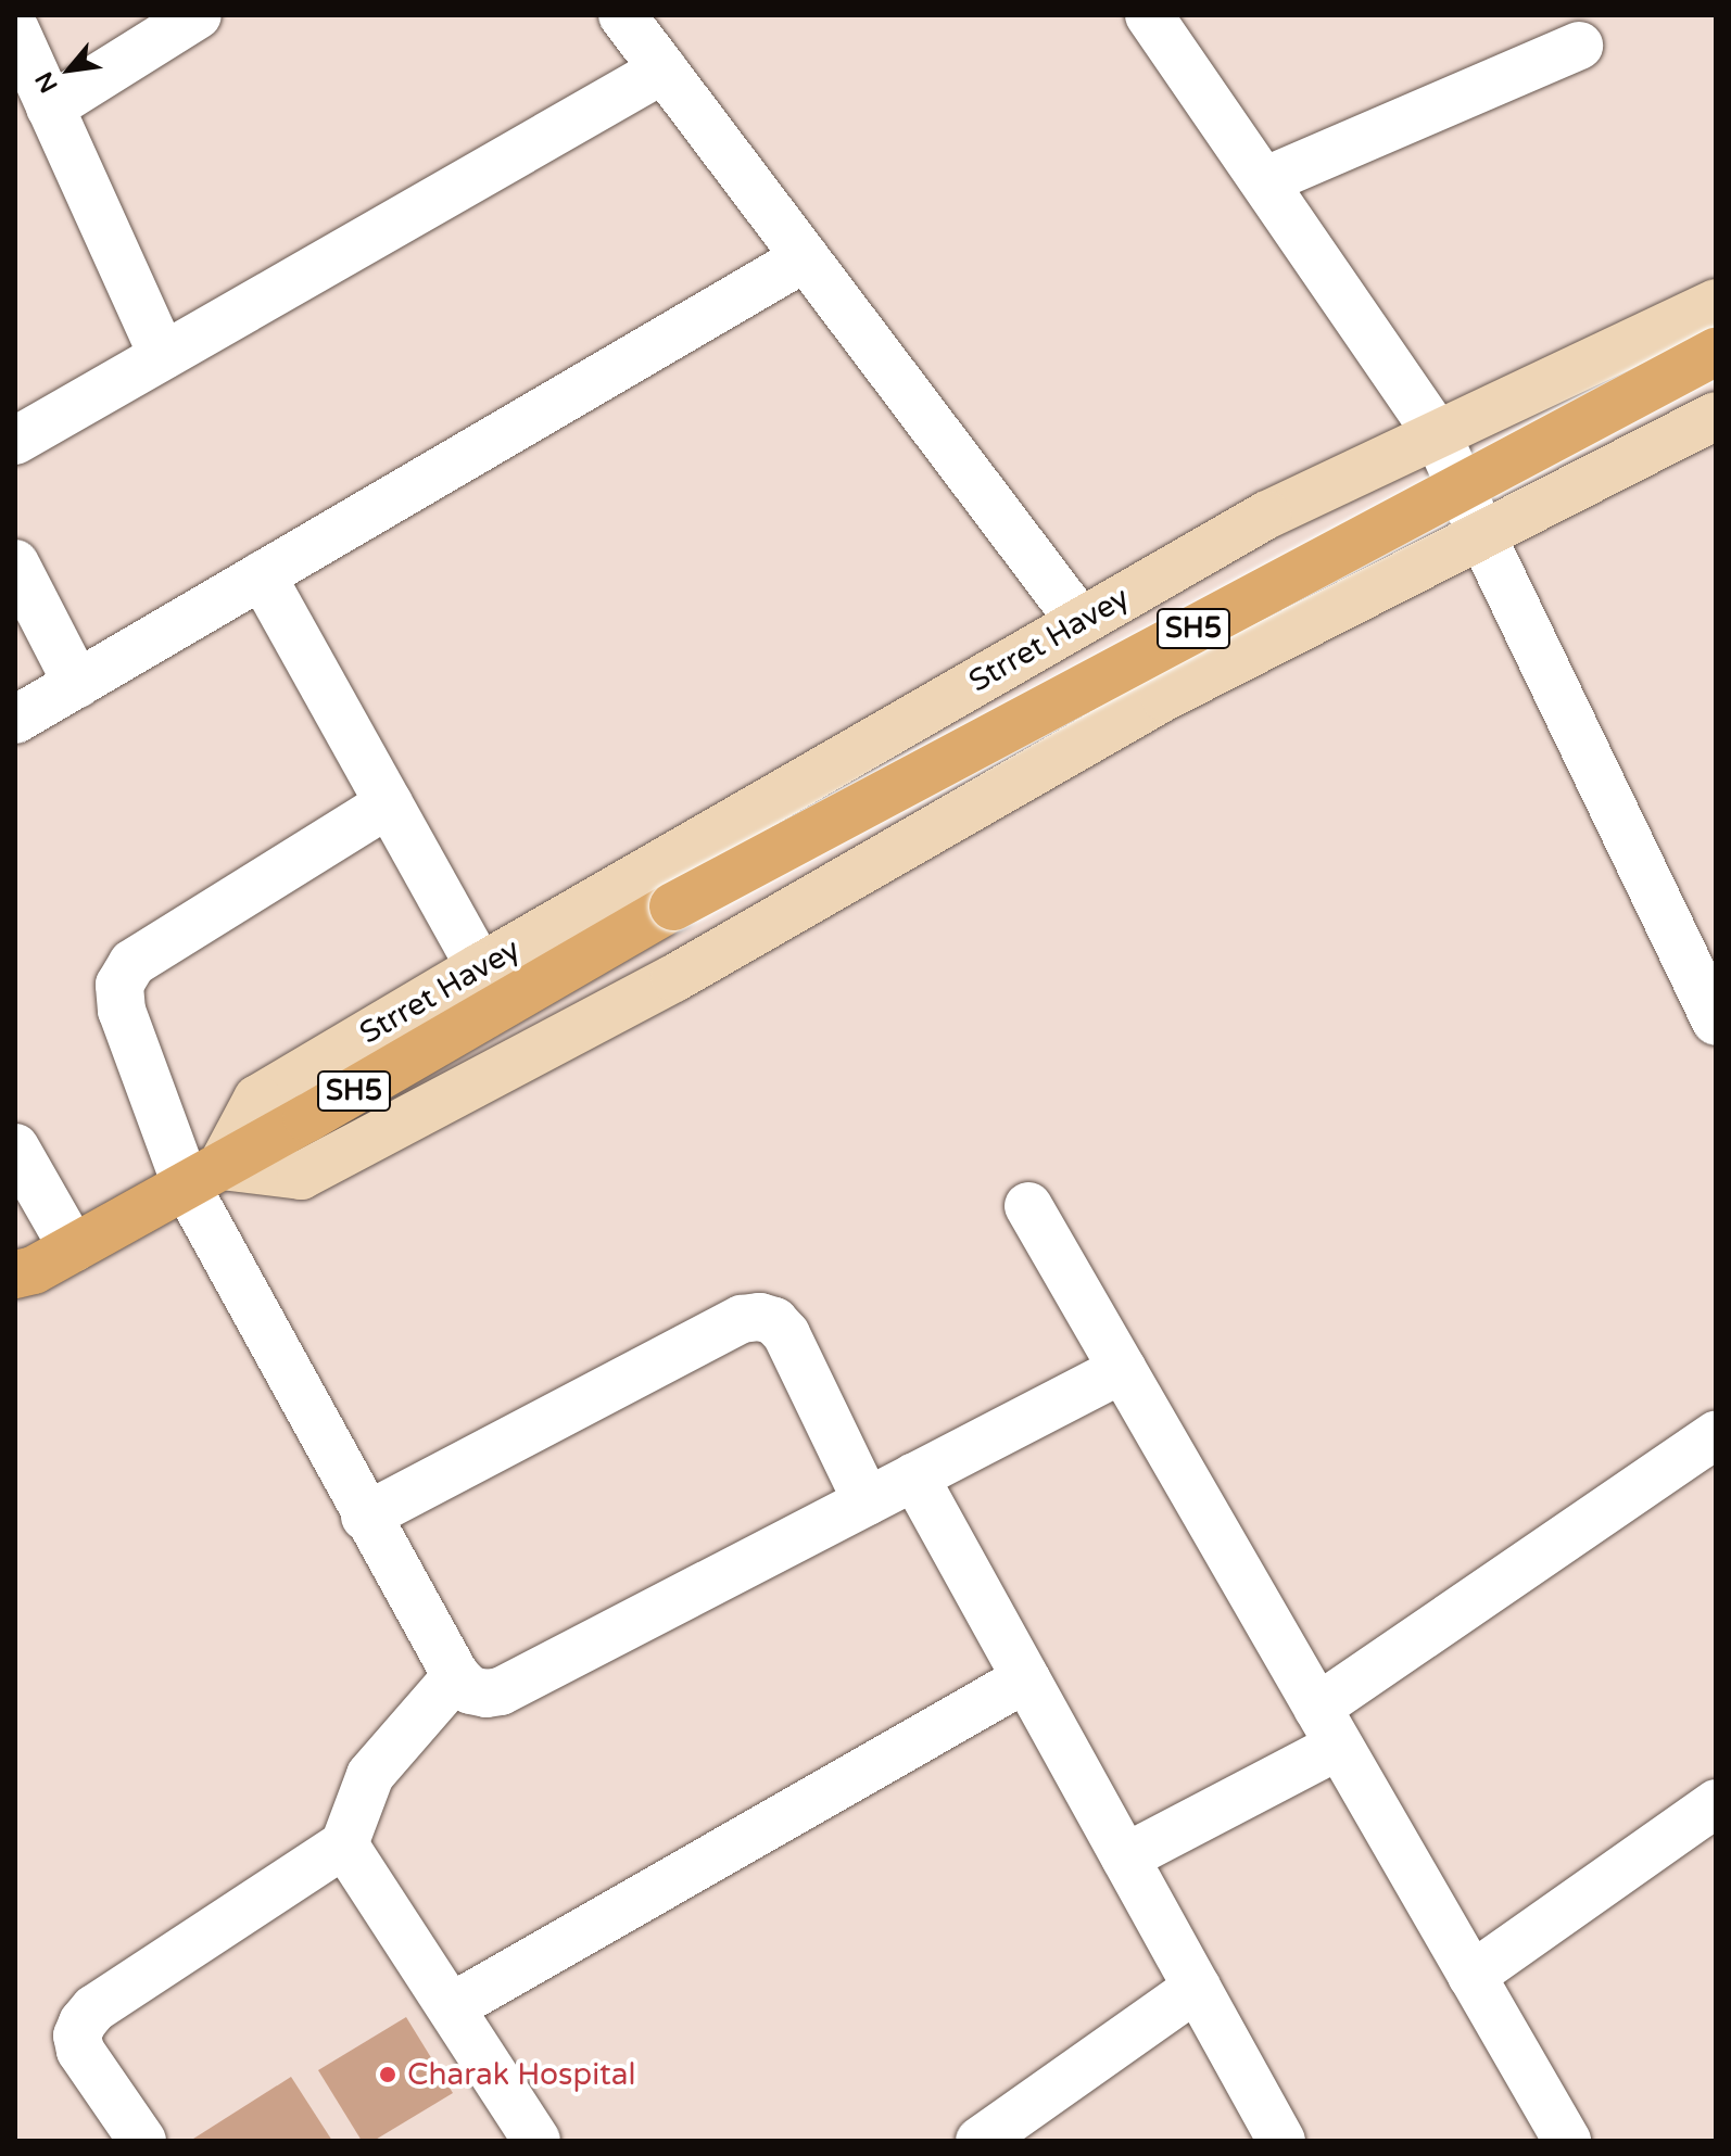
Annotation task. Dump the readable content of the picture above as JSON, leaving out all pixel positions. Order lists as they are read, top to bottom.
{
  "streets": {
    "main road": ["SH5"],
    "street": ["Strret Havey"]
  },
  "crossings": [
    ["SH5", "Strret Havey"]
  ],
  "places": ["Charak Hospital"],
  "north": "bottom left"
}
